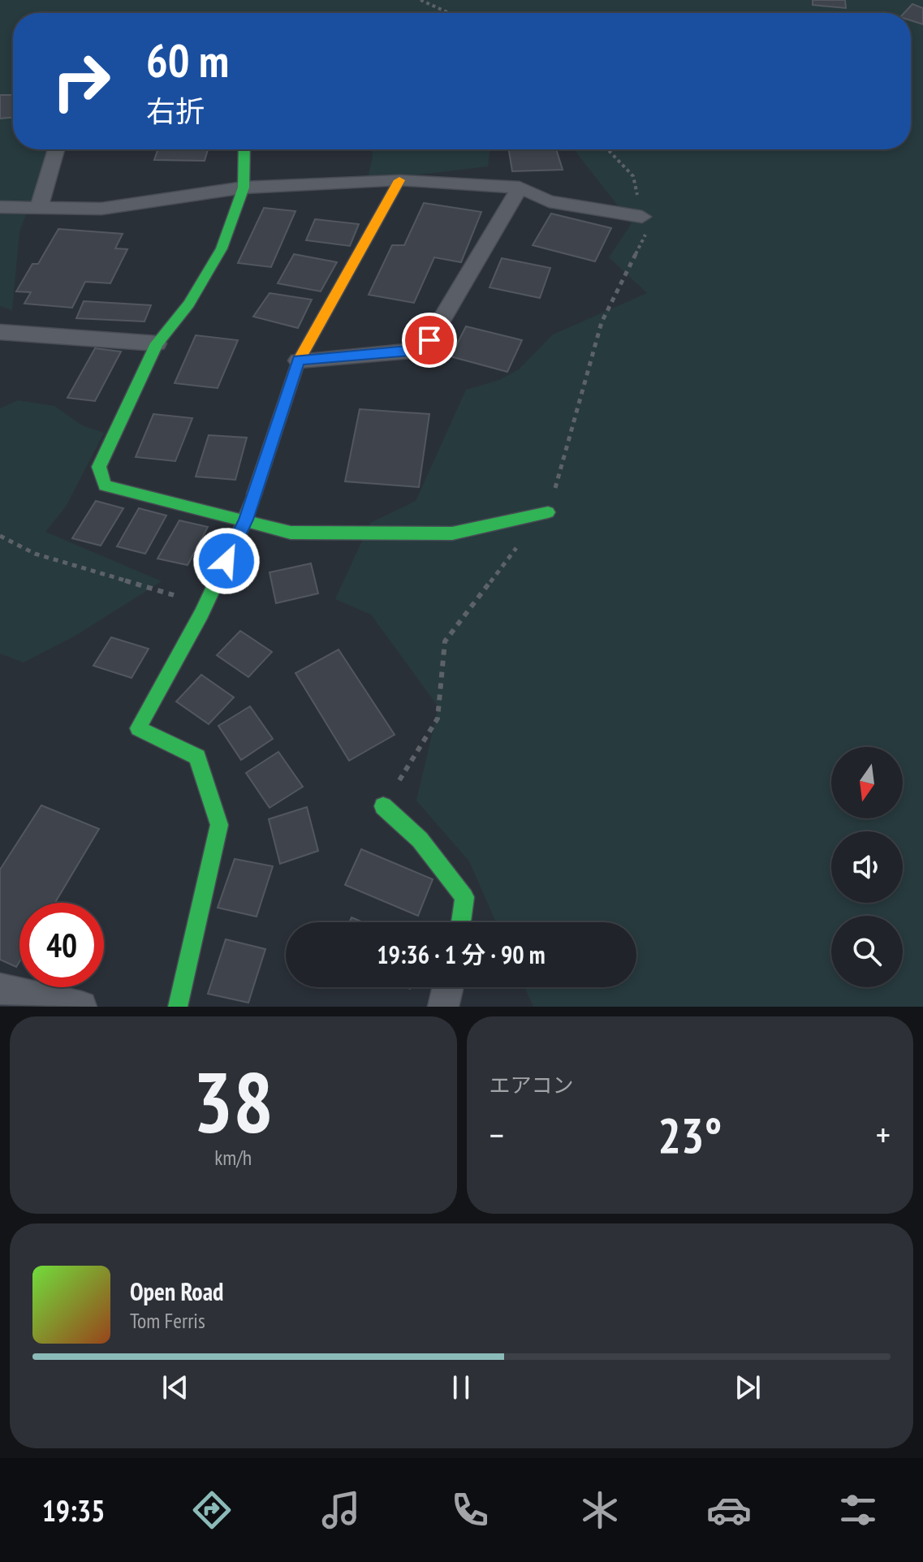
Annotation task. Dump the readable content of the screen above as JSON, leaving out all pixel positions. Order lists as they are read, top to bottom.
{
  "north": "bottom",
  "page": {
    "turn": ["60 m", "右折"],
    "limit": "40",
    "trip": "19:36 · 1 分 · 90 m",
    "tile": [
      ["38", "km/h"],
      "エアコン"
    ],
    "heat": ["−", "23°", "+"],
    "song": ["Open Road", "Tom Ferris"],
    "tabs": "19:35"
  }
}
